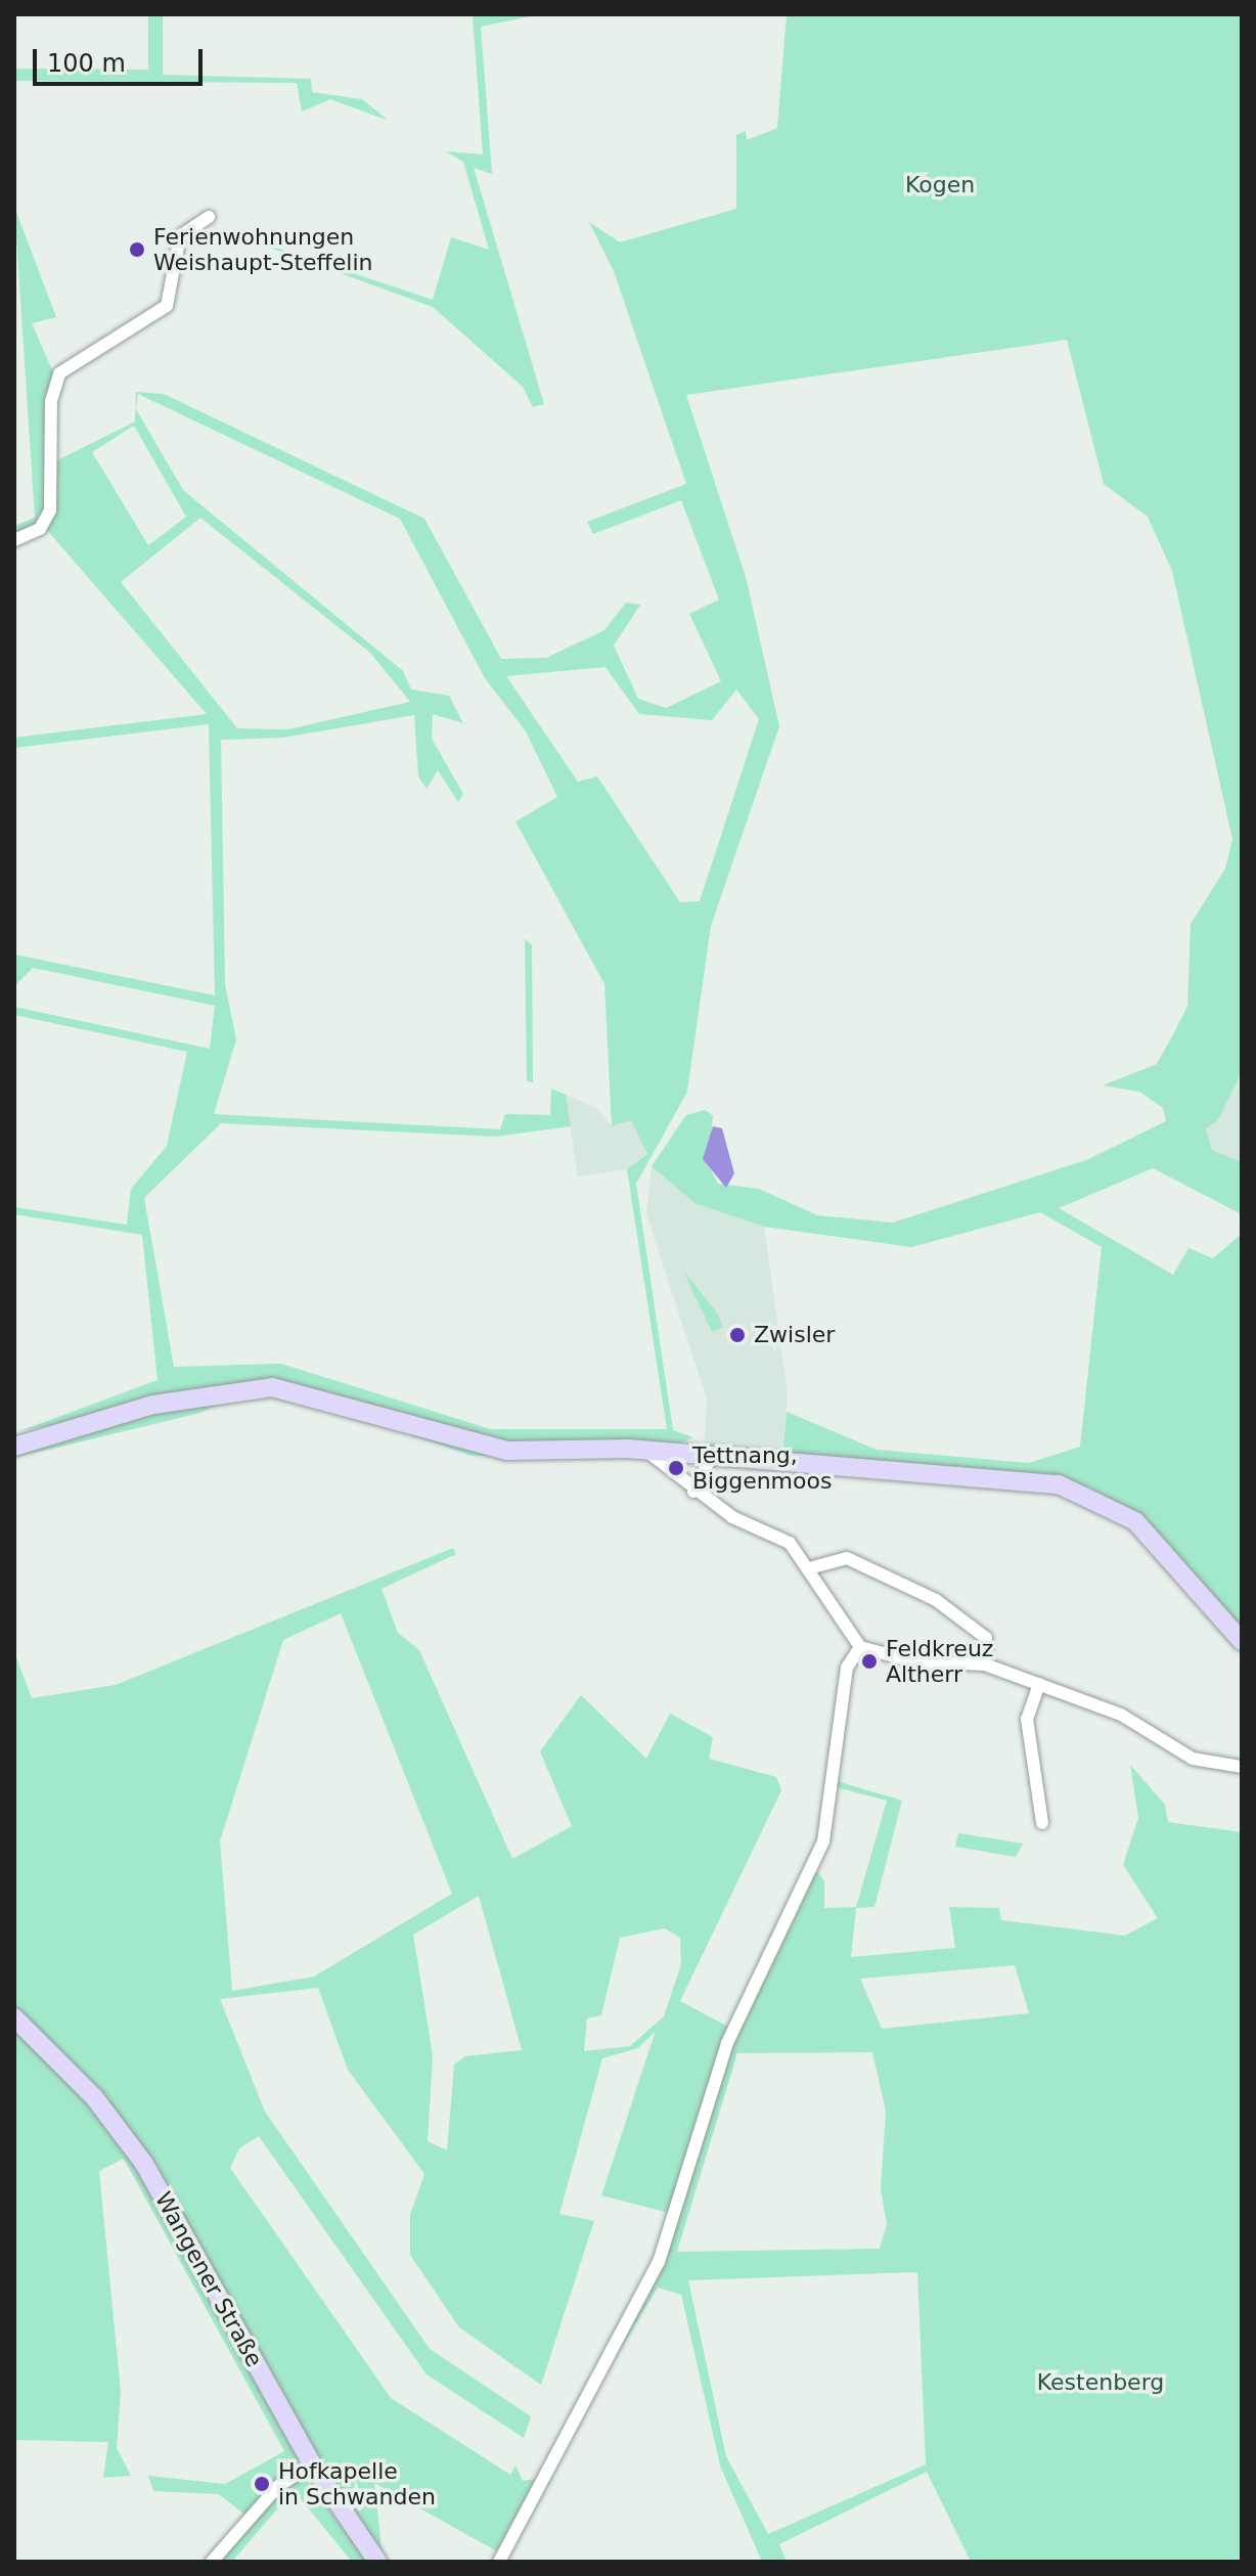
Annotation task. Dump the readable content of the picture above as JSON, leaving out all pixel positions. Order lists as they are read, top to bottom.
{
  "streets": {
    "main road": ["Wangener Straße"]
  },
  "parks": ["Kogen", "Kestenberg"],
  "places": [
    "Ferienwohnungen Weishaupt-Steffelin",
    "Zwisler",
    "Tettnang, Biggenmoos",
    "Feldkreuz Altherr",
    "Hofkapelle in Schwanden"
  ],
  "scale_bar": "100 m"
}
